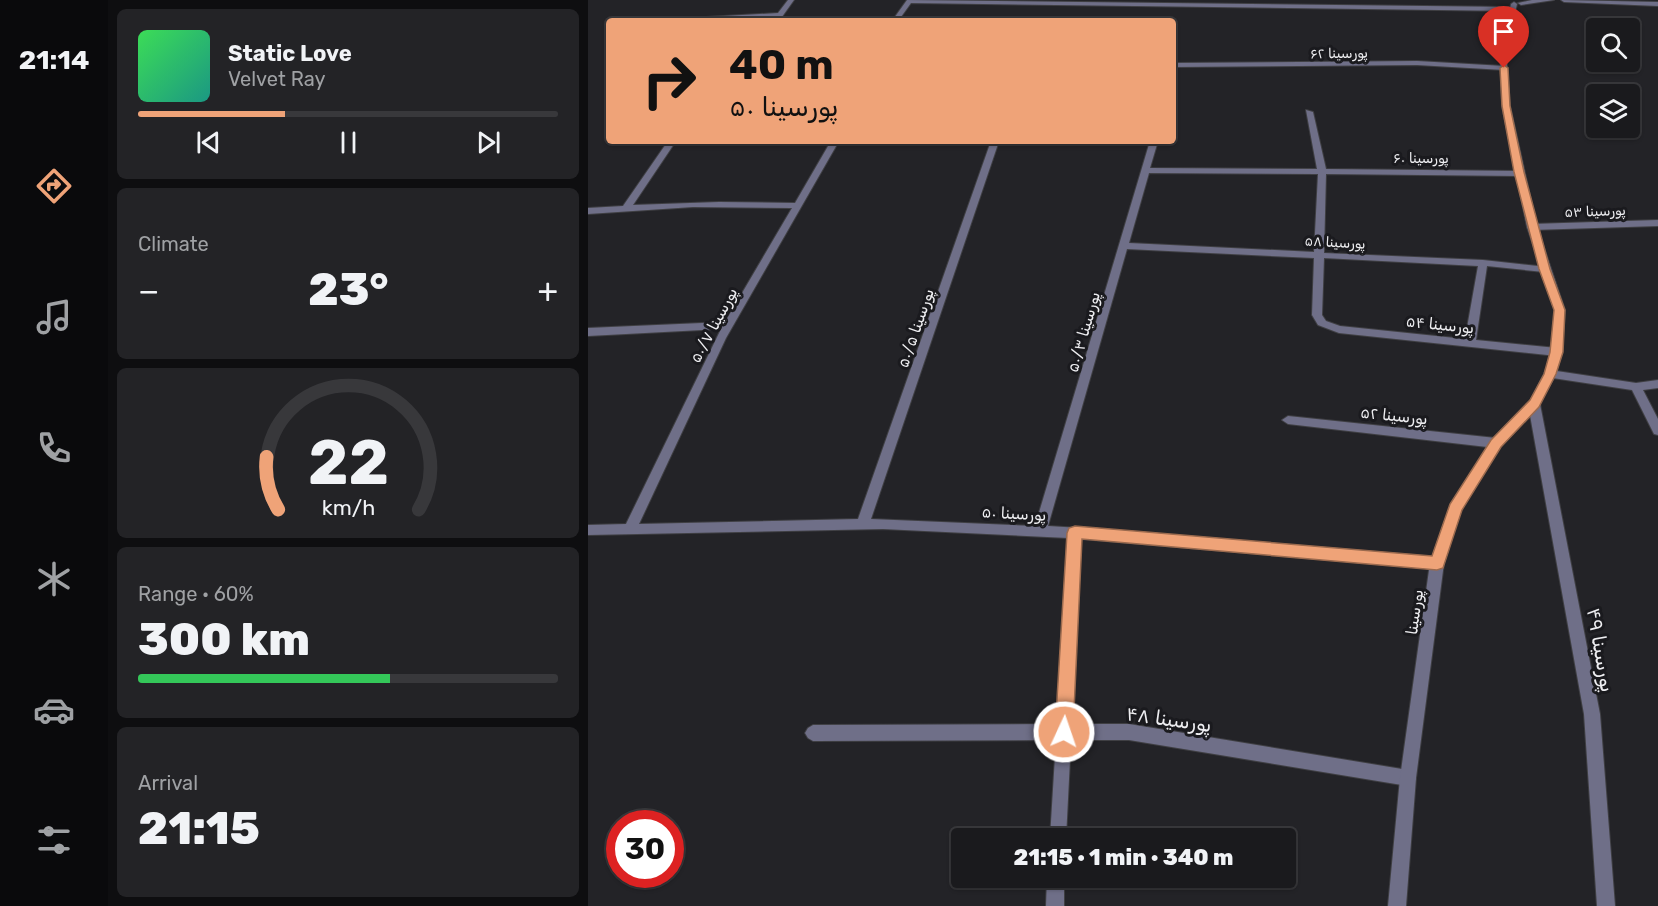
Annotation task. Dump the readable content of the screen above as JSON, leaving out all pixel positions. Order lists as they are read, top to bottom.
{
  "streets": {
    "street": [
      "پورسینا ۶۲",
      "پورسینا ۶۰",
      "پورسینا ۵۳",
      "پورسینا ۵۸",
      "پورسینا ۵۴",
      "پورسینا ۵۰/۷",
      "پورسینا ۵۰/۵",
      "پورسینا ۵۰/۳",
      "پورسینا ۵۲",
      "پورسینا ۵۰",
      "پورسینا",
      "پورسینا ۴۹",
      "پورسینا ۴۸"
    ]
  },
  "crossings": [
    ["پورسینا ۶۲", "پورسینا"],
    ["پورسینا ۶۰", "پورسینا ۵۰/۳"],
    ["پورسینا ۶۰", "پورسینا"],
    ["پورسینا ۵۳", "پورسینا"],
    ["پورسینا ۵۸", "پورسینا ۵۴"],
    ["پورسینا ۵۸", "پورسینا ۵۰/۳"],
    ["پورسینا ۵۸", "پورسینا"],
    ["پورسینا ۵۴", "پورسینا"],
    ["پورسینا ۵۰/۷", "پورسینا ۵۰"],
    ["پورسینا ۵۰/۵", "پورسینا ۵۰"],
    ["پورسینا ۵۰/۳", "پورسینا ۵۰"],
    ["پورسینا ۵۲", "پورسینا"],
    ["پورسینا ۵۰", "پورسینا"],
    ["پورسینا", "پورسینا ۴۹"],
    ["پورسینا", "پورسینا ۴۸"]
  ],
  "page": {
    "tabs": "21:14",
    "turn": ["40 m", "پورسینا ۵۰"],
    "song": ["Static Love", "Velvet Ray"],
    "tile": [
      "Climate",
      ["Range · 60%", "300 km"],
      ["Arrival", "21:15"]
    ],
    "heat": ["−", "23°", "+"],
    "limit": "30",
    "trip": "21:15 · 1 min · 340 m",
    "gauge": ["22", "km/h"]
  }
}
